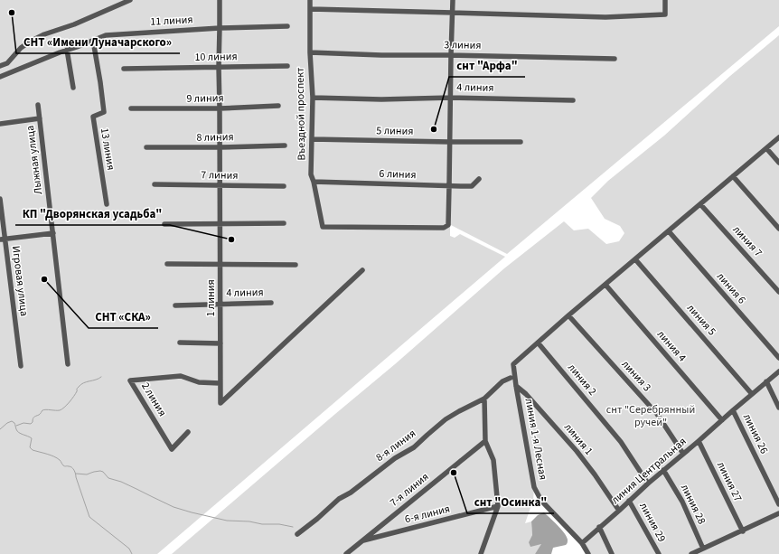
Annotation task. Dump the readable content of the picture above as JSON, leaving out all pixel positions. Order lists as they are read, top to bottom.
{
  "streets": {
    "street": [
      "11 линия",
      "3 линия",
      "10 линия",
      "4 линия",
      "9 линия",
      "Въездной проспект",
      "5 линия",
      "8 линия",
      "13 линия",
      "Лыжная улица",
      "6 линия",
      "7 линия",
      "линия 7",
      "Игровая улица",
      "линия 6",
      "1 линия",
      "линия 5",
      "линия 4",
      "линия 3",
      "линия 2",
      "2 линия",
      "линия 26",
      "линия 1-я Лесная",
      "линия 1",
      "8-я линия",
      "линия Центральная",
      "линия 27",
      "7-я линия",
      "линия 28",
      "6-я линия",
      "линия 29"
    ]
  },
  "crossings": [
    ["11 линия", "13 линия"],
    ["11 линия", "1 линия"],
    ["3 линия", "Въездной проспект"],
    ["10 линия", "1 линия"],
    ["4 линия", "Въездной проспект"],
    ["4 линия", "1 линия"],
    ["9 линия", "1 линия"],
    ["Въездной проспект", "5 линия"],
    ["Въездной проспект", "6 линия"],
    ["8 линия", "1 линия"],
    ["7 линия", "1 линия"],
    ["1 линия", "2 линия"],
    ["линия 5", "линия Центральная"],
    ["линия 4", "линия Центральная"],
    ["линия 3", "линия Центральная"],
    ["линия 2", "линия 1-я Лесная"],
    ["линия 2", "линия Центральная"],
    ["линия 26", "линия Центральная"],
    ["линия 1-я Лесная", "линия 1"],
    ["линия 1-я Лесная", "линия Центральная"],
    ["линия 1", "линия Центральная"],
    ["линия Центральная", "линия 27"],
    ["линия Центральная", "линия 28"],
    ["линия Центральная", "линия 29"],
    ["7-я линия", "6-я линия"]
  ],
  "parks": ["снт \"Серебрянный ручей\""],
  "places": [
    "СНТ «Имени Луначарского»",
    "снт \"Арфа\"",
    "КП \"Дворянская усадьба\"",
    "СНТ «СКА»",
    "снт \"Осинка\""
  ]
}
